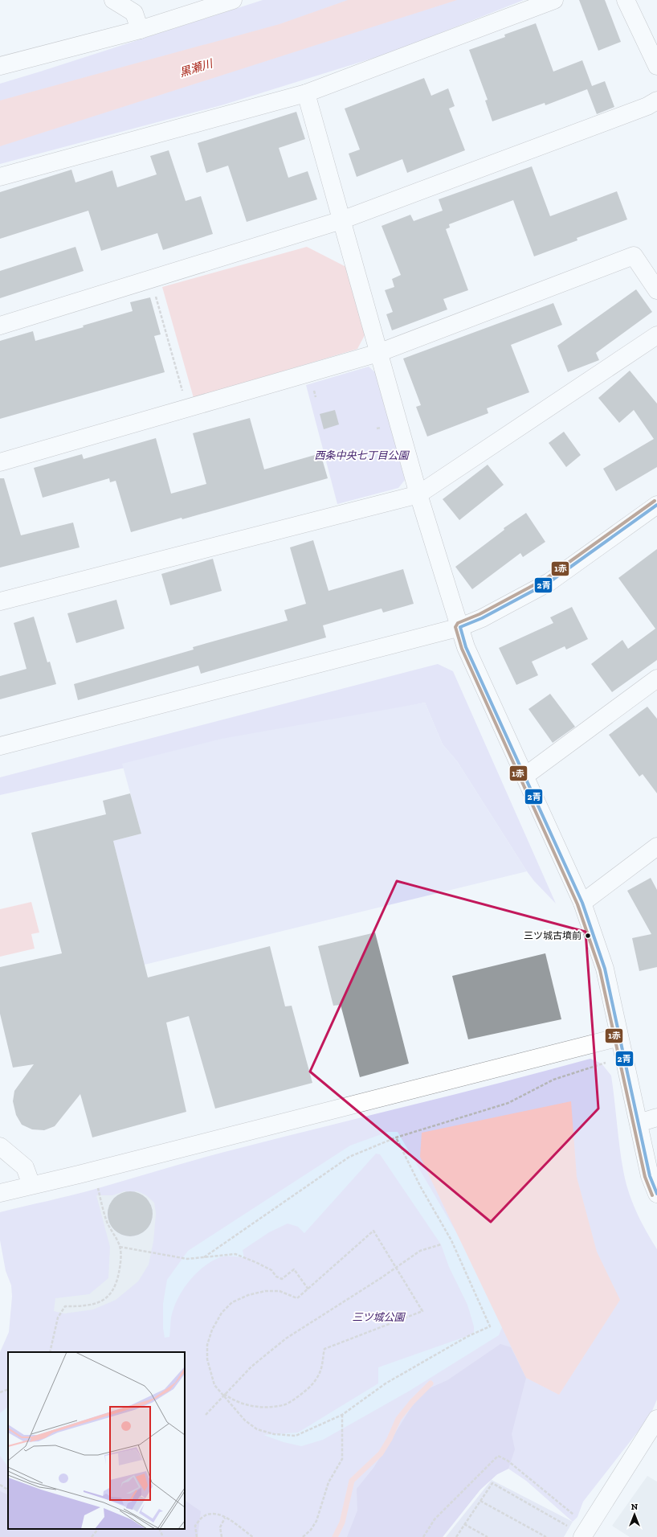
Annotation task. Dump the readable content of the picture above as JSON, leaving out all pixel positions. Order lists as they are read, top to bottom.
{
  "water": ["黒瀬川"],
  "parks": ["西条中央七丁目公園", "三ツ城公園"],
  "places": ["三ツ城古墳前"],
  "lines": ["transit line 1赤", "transit line 2青"],
  "north": "top"
}
